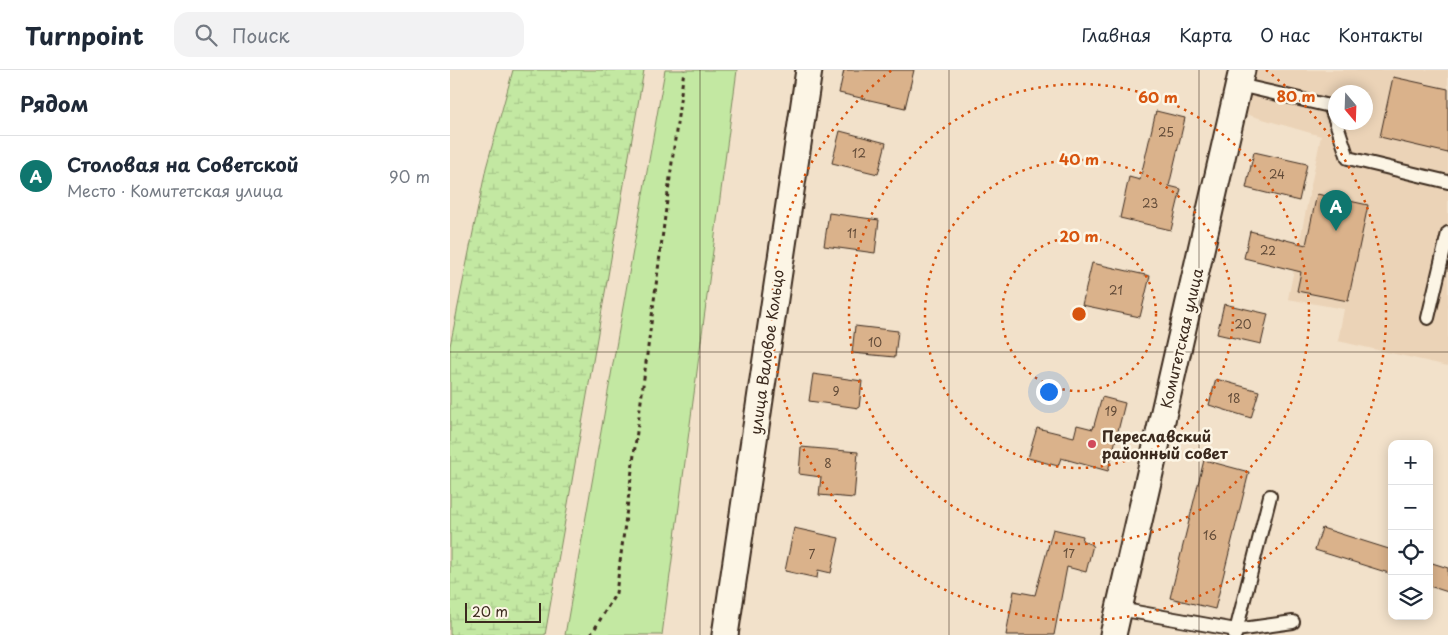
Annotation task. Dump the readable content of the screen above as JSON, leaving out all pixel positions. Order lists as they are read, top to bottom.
{
  "streets": {
    "street": ["Комитетская улица", "улица Валовое Кольцо"]
  },
  "places": ["Переславский районный совет"],
  "house_numbers": [
    "25",
    "12",
    "24",
    "23",
    "11",
    "22",
    "21",
    "20",
    "10",
    "9",
    "18",
    "19",
    "8",
    "16",
    "17",
    "7"
  ],
  "scale_bar": "20 m",
  "north": "bottom",
  "page": {
    "header": "Turnpoint",
    "search": "Поиск",
    "nav": [
      "Главная",
      "Карта",
      "О нас",
      "Контакты"
    ],
    "heading": "Рядом",
    "list": [
      {
        "mark": "A",
        "name": "Столовая на Советской",
        "note": "Место · Комитетская улица",
        "value": "90 m"
      }
    ],
    "pins": "A",
    "map_buttons": ["+", "−"],
    "scale": "20 m"
  },
  "rings": [
    "80 m",
    "60 m",
    "40 m",
    "20 m"
  ]
}
